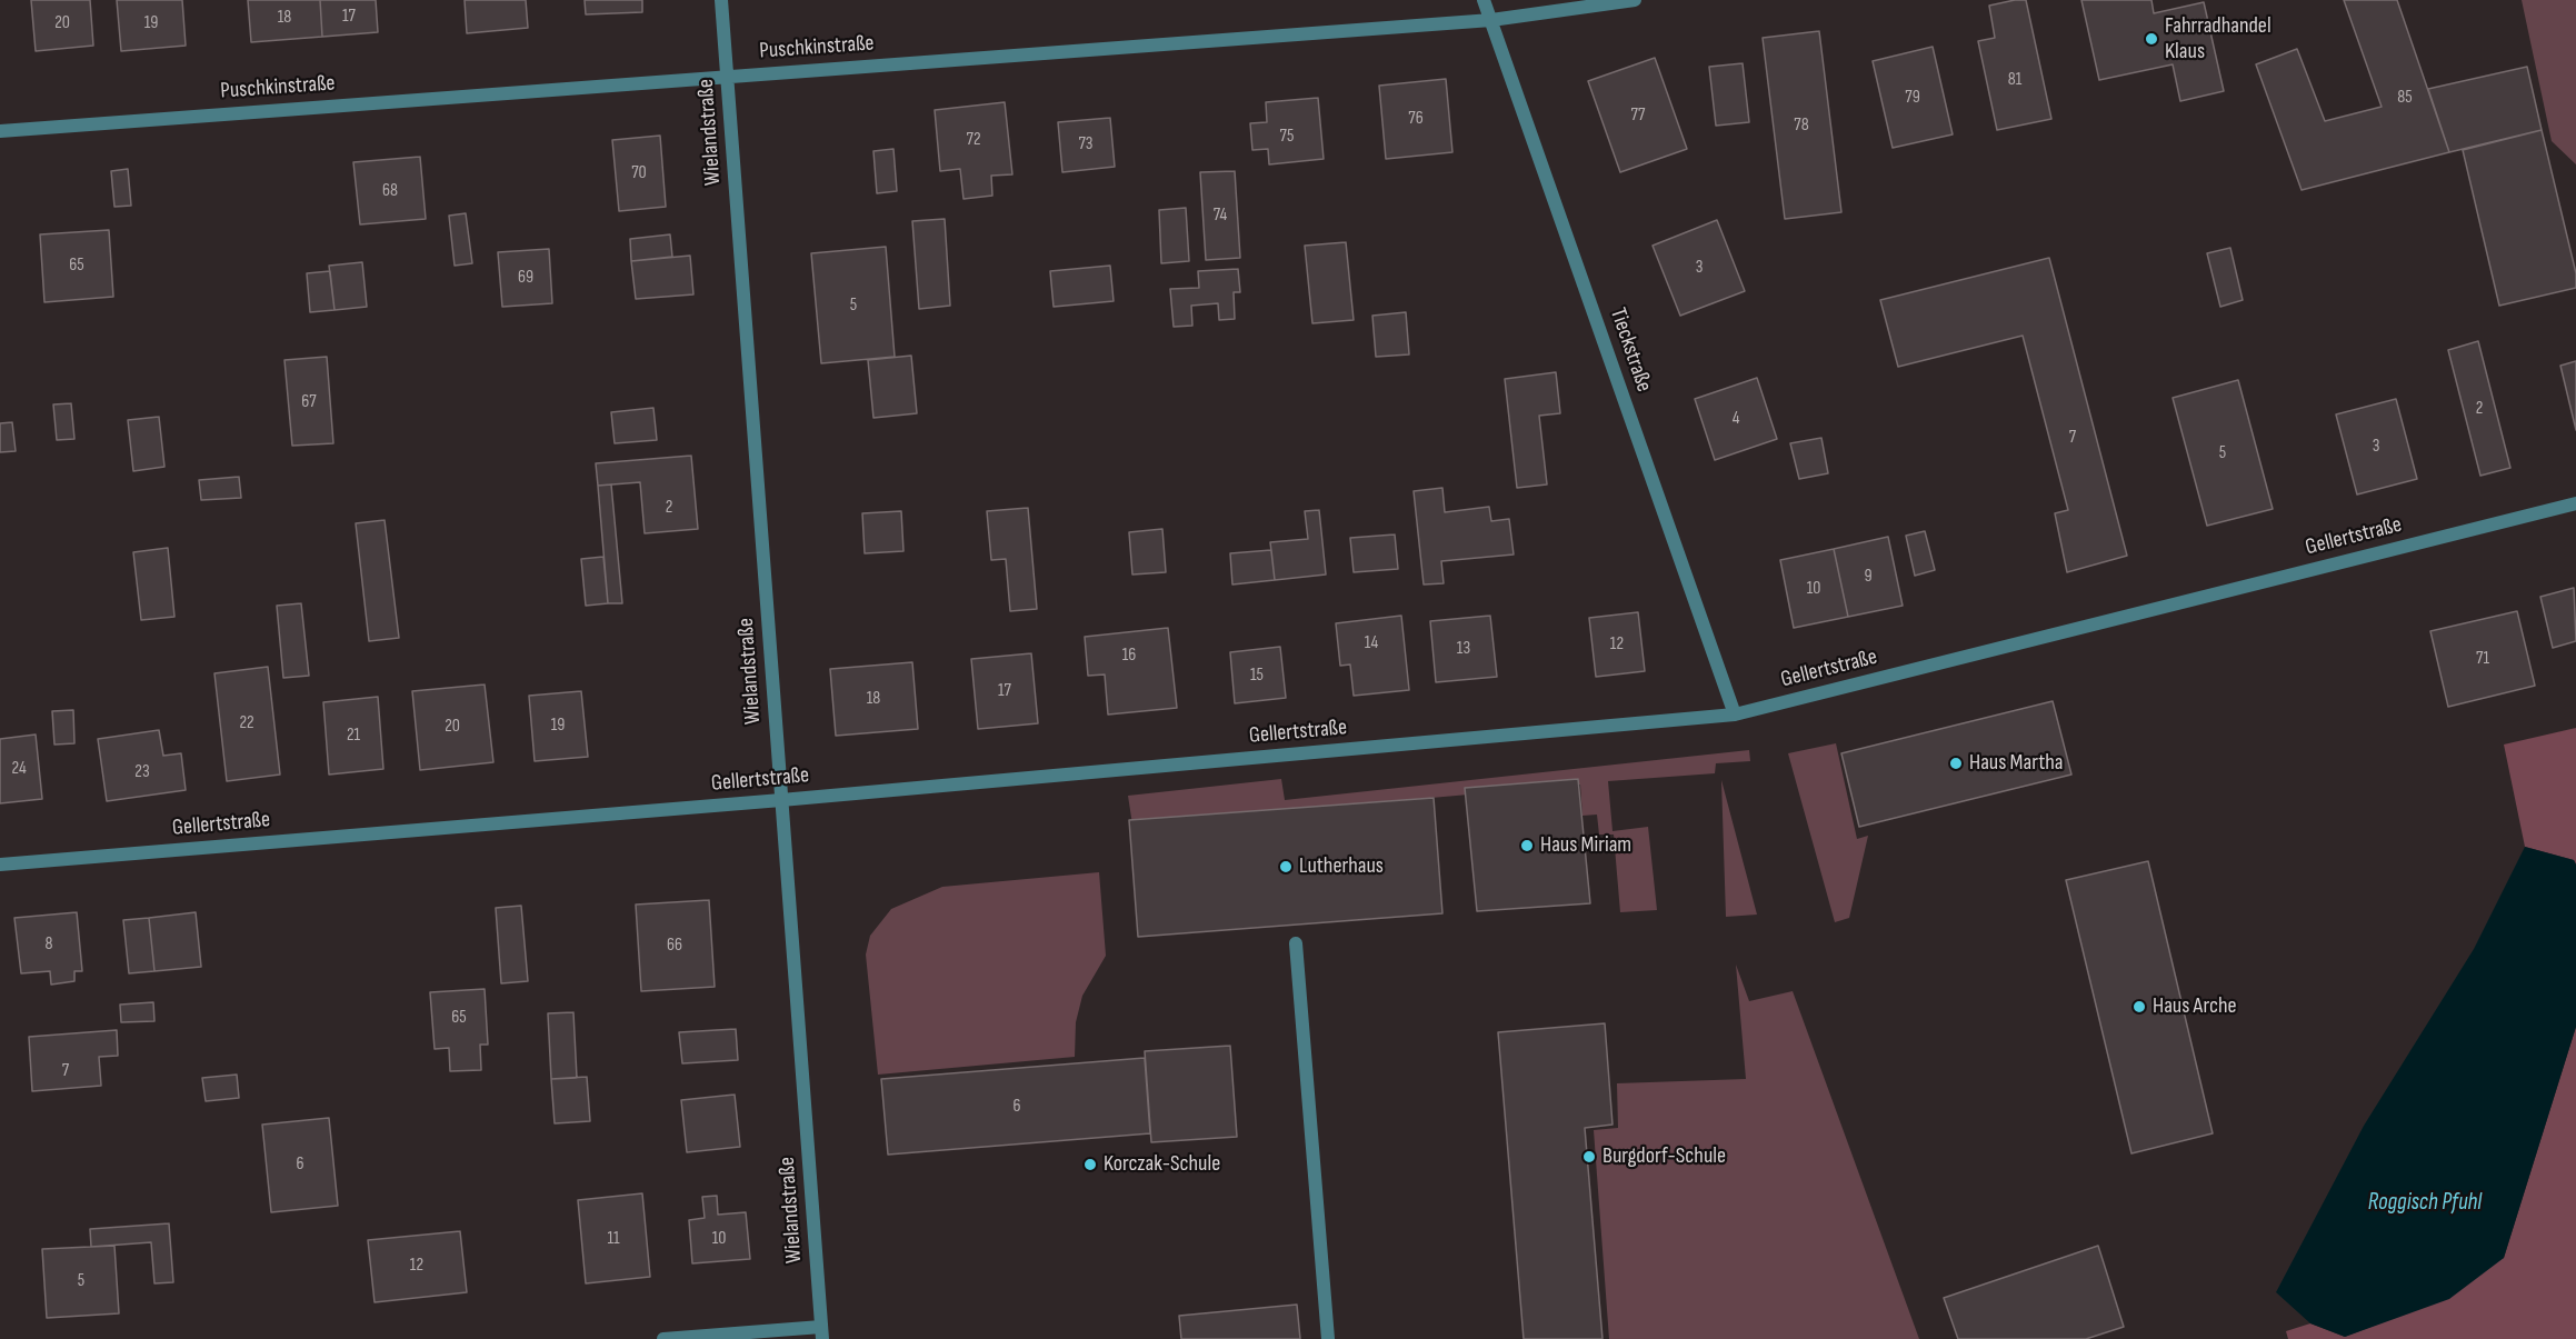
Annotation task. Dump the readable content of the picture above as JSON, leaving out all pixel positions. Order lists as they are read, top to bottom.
{
  "streets": {
    "street": [
      "Puschkinstraße",
      "Wielandstraße",
      "Tieckstraße",
      "Gellertstraße"
    ]
  },
  "crossings": [
    ["Puschkinstraße", "Wielandstraße"],
    ["Puschkinstraße", "Tieckstraße"],
    ["Wielandstraße", "Gellertstraße"],
    ["Tieckstraße", "Gellertstraße"]
  ],
  "water": ["Roggisch Pfuhl"],
  "places": [
    "Fahrradhandel Klaus",
    "Haus Martha",
    "Haus Miriam",
    "Lutherhaus",
    "Haus Arche",
    "Burgdorf-Schule",
    "Korczak-Schule"
  ],
  "house_numbers": [
    "17",
    "18",
    "20",
    "19",
    "81",
    "79",
    "85",
    "77",
    "76",
    "78",
    "75",
    "72",
    "73",
    "70",
    "68",
    "74",
    "65",
    "3",
    "69",
    "5",
    "67",
    "2",
    "4",
    "7",
    "3",
    "5",
    "2",
    "9",
    "10",
    "14",
    "12",
    "13",
    "16",
    "71",
    "15",
    "17",
    "18",
    "22",
    "19",
    "20",
    "21",
    "24",
    "23",
    "8",
    "66",
    "65",
    "7",
    "6",
    "6",
    "11",
    "10",
    "12",
    "5"
  ]
}
